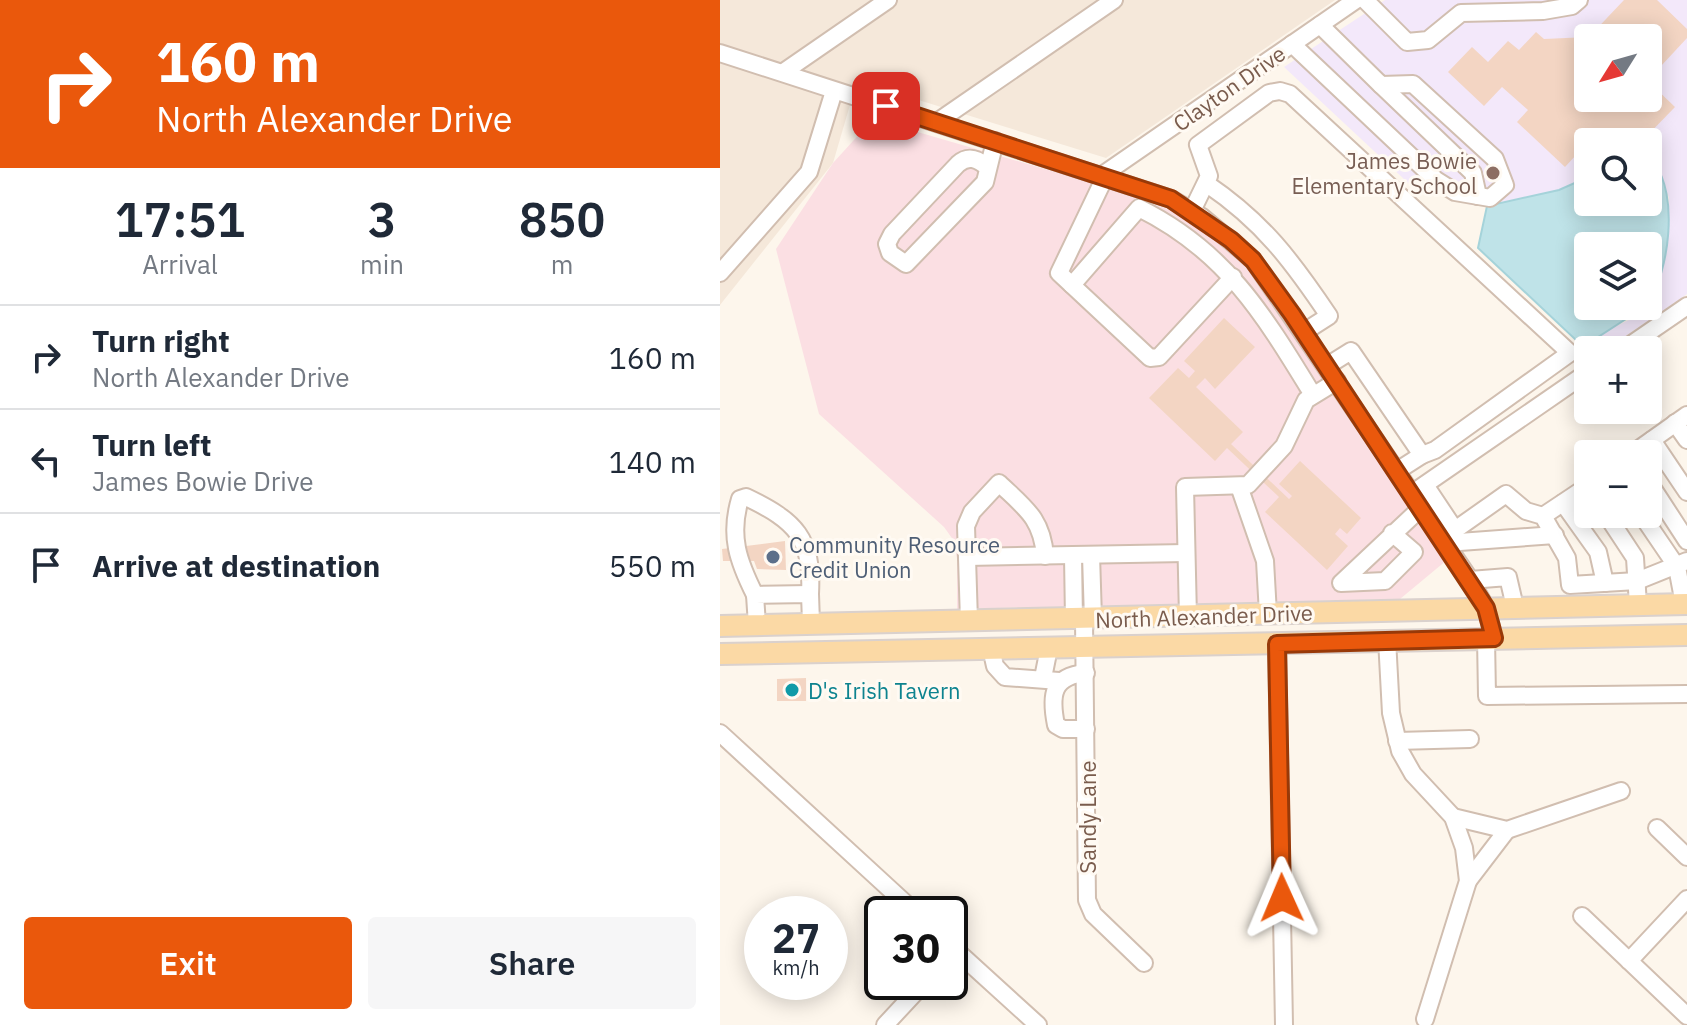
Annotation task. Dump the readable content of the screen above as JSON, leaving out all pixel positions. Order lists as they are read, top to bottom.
{
  "streets": {
    "main road": ["North Alexander Drive"],
    "street": ["Clayton Drive", "Sandy Lane"]
  },
  "crossings": [
    ["North Alexander Drive", "Sandy Lane"]
  ],
  "places": ["James Bowie Elementary School", "Community Resource Credit Union", "D's Irish Tavern"],
  "north": "bottom left",
  "page": {
    "turn": ["160 m", "North Alexander Drive"],
    "map_buttons": ["+", "−"],
    "eta": [
      "17:51",
      "Arrival",
      "3",
      "min",
      "850",
      "m"
    ],
    "list": [
      {
        "name": "Turn right",
        "note": "North Alexander Drive",
        "value": "160 m"
      },
      {
        "name": "Turn left",
        "note": "James Bowie Drive",
        "value": "140 m"
      },
      {
        "name": "Arrive at destination",
        "value": "550 m"
      }
    ],
    "speed": "27 km/h",
    "limit": "30",
    "buttons": ["Exit", "Share"]
  }
}
